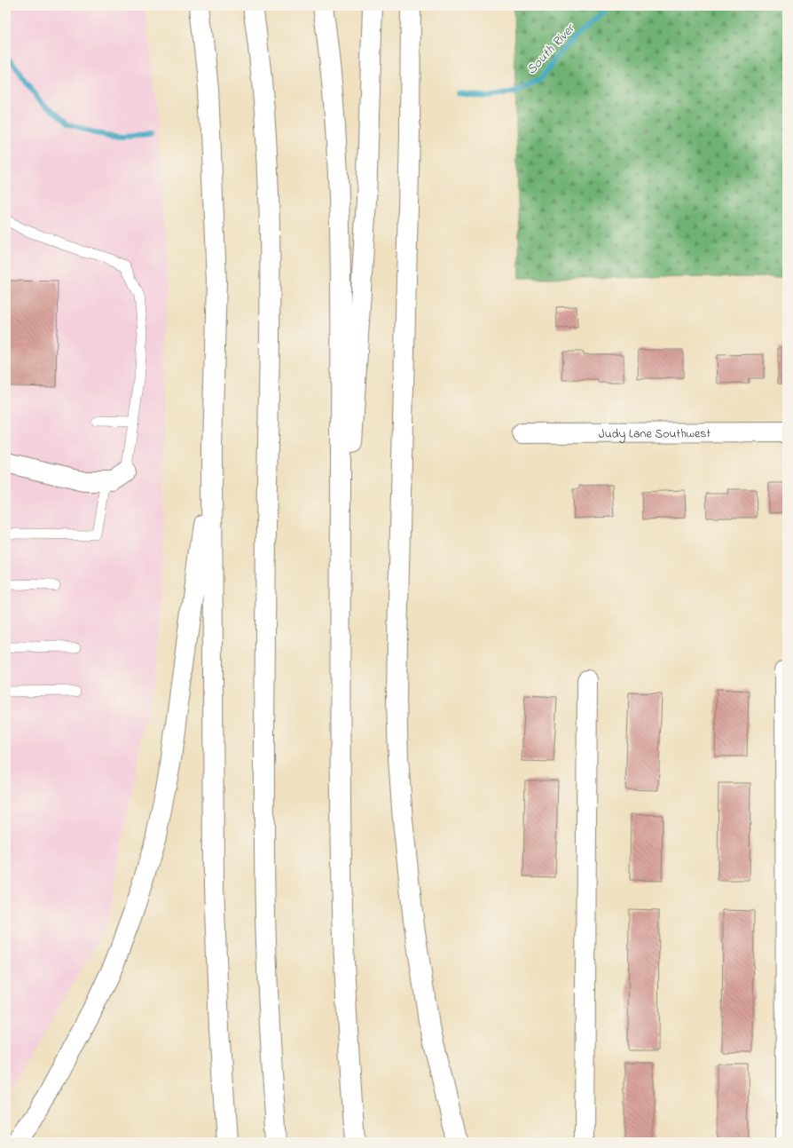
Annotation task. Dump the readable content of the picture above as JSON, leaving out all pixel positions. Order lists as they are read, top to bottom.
{
  "streets": {
    "main road": ["Judy Lane Southwest"]
  },
  "water": ["South River"]
}
